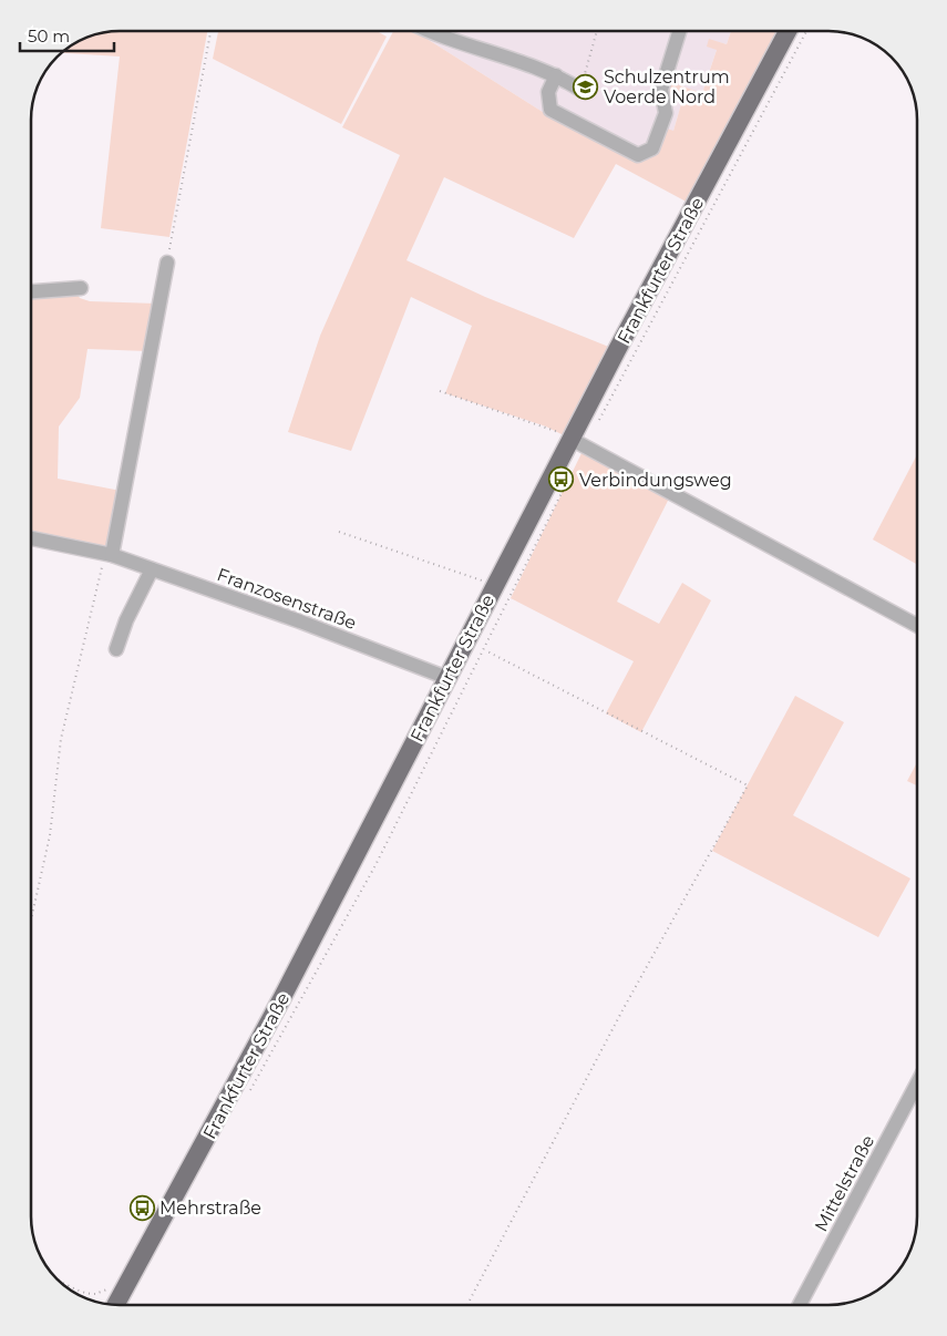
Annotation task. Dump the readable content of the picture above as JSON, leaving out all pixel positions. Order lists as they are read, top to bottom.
{
  "streets": {
    "main road": ["Frankfurter Straße"],
    "street": ["Franzosenstraße", "Mittelstraße"]
  },
  "crossings": [
    ["Frankfurter Straße", "Franzosenstraße"]
  ],
  "places": {
    "school or university": ["Schulzentrum Voerde Nord"],
    "bus stop": ["Verbindungsweg", "Mehrstraße"]
  },
  "scale_bar": "50 m"
}
